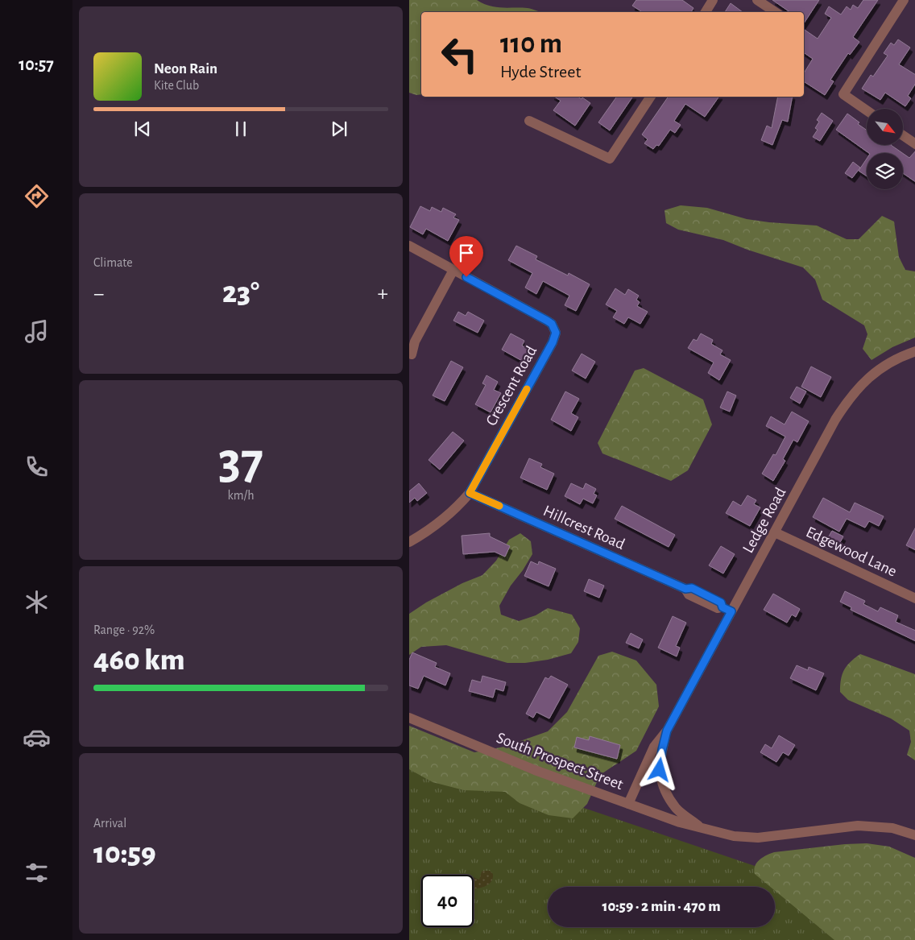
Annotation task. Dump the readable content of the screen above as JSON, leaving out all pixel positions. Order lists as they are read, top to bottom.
{
  "streets": {
    "street": [
      "Crescent Road",
      "Ledge Road",
      "Hillcrest Road",
      "Edgewood Lane",
      "South Prospect Street"
    ]
  },
  "crossings": [
    ["Crescent Road", "Hillcrest Road"],
    ["Ledge Road", "Hillcrest Road"],
    ["Ledge Road", "Edgewood Lane"],
    ["Ledge Road", "South Prospect Street"]
  ],
  "north": "bottom right",
  "page": {
    "tabs": "10:57",
    "turn": ["110 m", "Hyde Street"],
    "song": ["Neon Rain", "Kite Club"],
    "tile": [
      "Climate",
      ["37", "km/h"],
      ["Range · 92%", "460 km"],
      ["Arrival", "10:59"]
    ],
    "heat": ["−", "23°", "+"],
    "limit": "40",
    "trip": "10:59 · 2 min · 470 m"
  }
}
